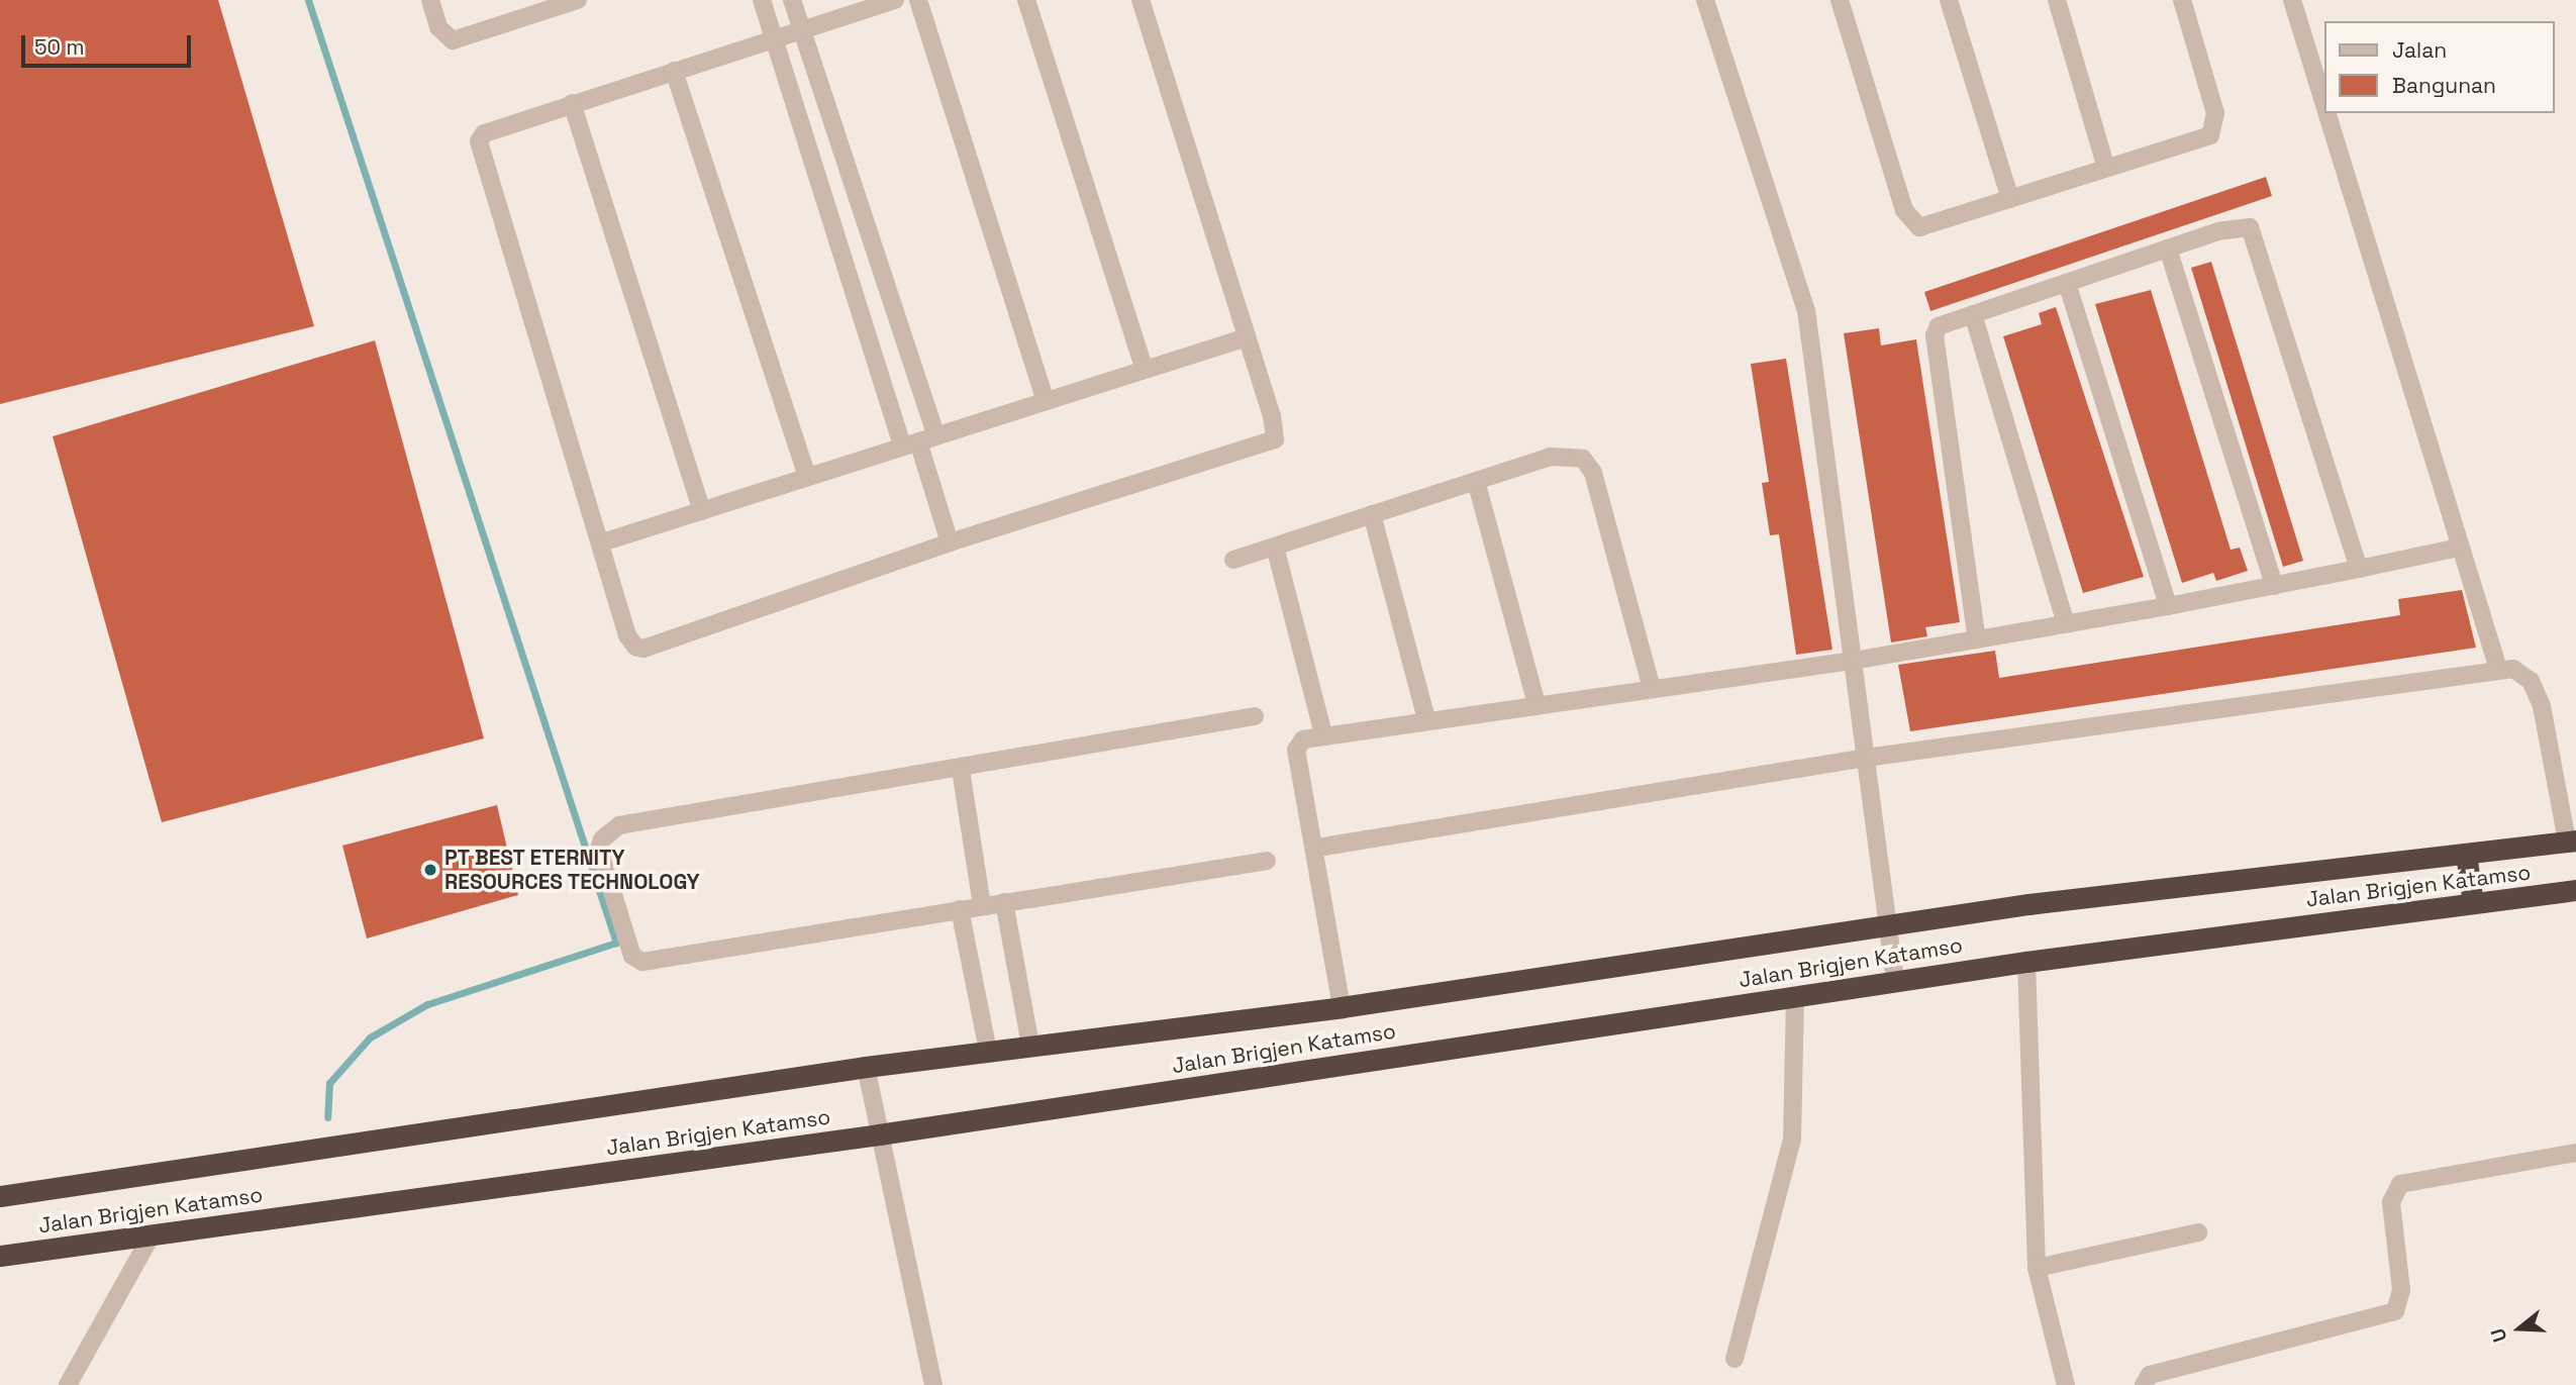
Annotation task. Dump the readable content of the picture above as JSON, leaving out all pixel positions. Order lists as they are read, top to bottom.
{
  "streets": {
    "highway": ["Jalan Brigjen Katamso"]
  },
  "places": ["PT BEST ETERNITY RESOURCES TECHNOLOGY"],
  "legend": ["Jalan", "Bangunan"],
  "scale_bar": "50 m",
  "north": "left"
}
